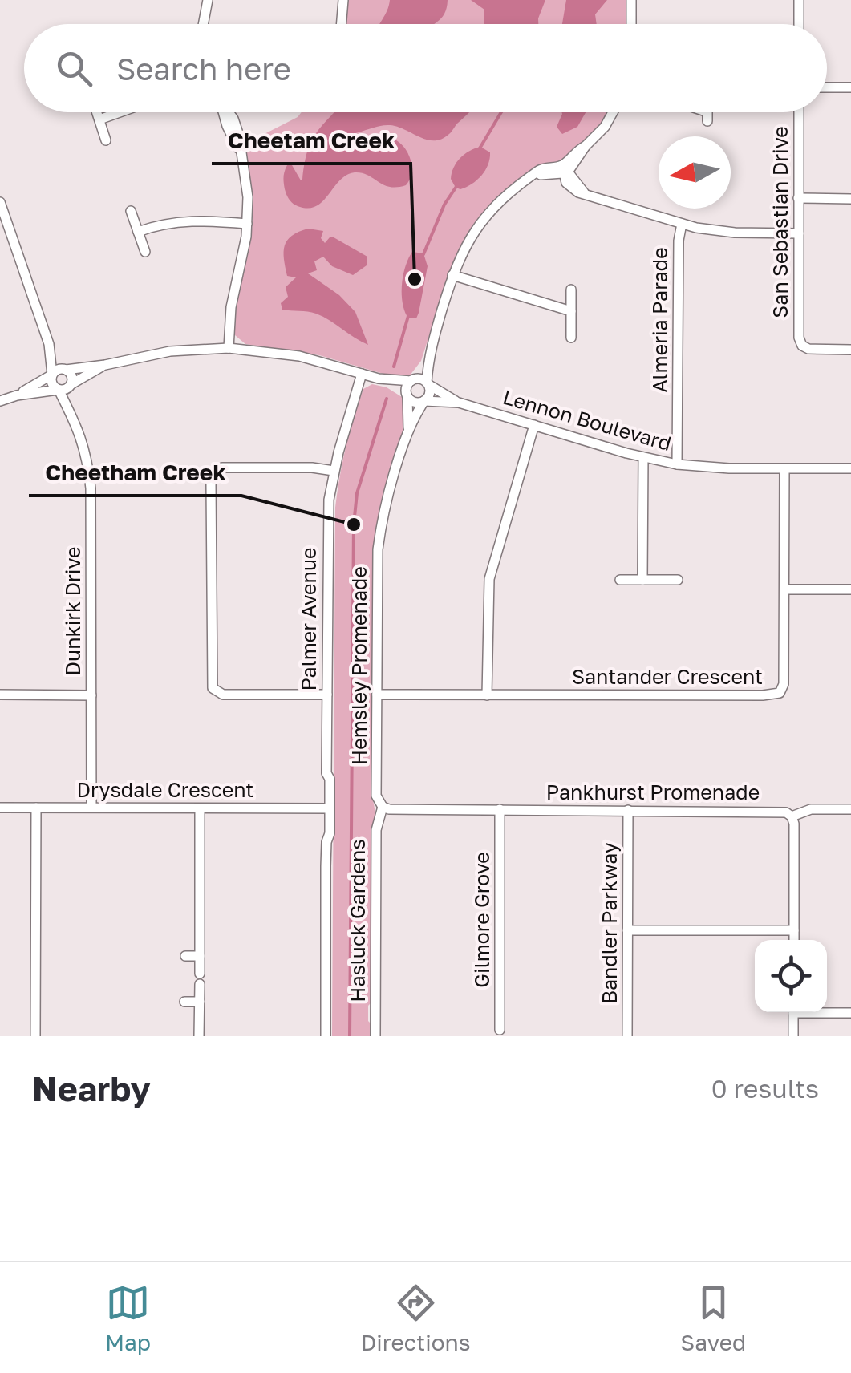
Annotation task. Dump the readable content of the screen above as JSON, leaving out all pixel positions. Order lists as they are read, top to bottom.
{
  "streets": {
    "street": [
      "San Sebastian Drive",
      "Almeria Parade",
      "Lennon Boulevard",
      "Dunkirk Drive",
      "Palmer Avenue",
      "Hemsley Promenade",
      "Santander Crescent",
      "Drysdale Crescent",
      "Pankhurst Promenade",
      "Gilmore Grove",
      "Hasluck Gardens",
      "Bandler Parkway"
    ]
  },
  "crossings": [
    ["Almeria Parade", "Lennon Boulevard"],
    ["Lennon Boulevard", "Hemsley Promenade"],
    ["Lennon Boulevard", "Santander Crescent"],
    ["Dunkirk Drive", "Drysdale Crescent"],
    ["Palmer Avenue", "Drysdale Crescent"],
    ["Hemsley Promenade", "Santander Crescent"],
    ["Hemsley Promenade", "Pankhurst Promenade"],
    ["Hemsley Promenade", "Hasluck Gardens"],
    ["Pankhurst Promenade", "Gilmore Grove"],
    ["Pankhurst Promenade", "Hasluck Gardens"],
    ["Pankhurst Promenade", "Bandler Parkway"]
  ],
  "places": ["Cheetam Creek", "Cheetham Creek"],
  "north": "left",
  "page": {
    "search": "Search here",
    "heading": ["Nearby", "0 results"],
    "nav": ["Map", "Directions", "Saved"]
  }
}
